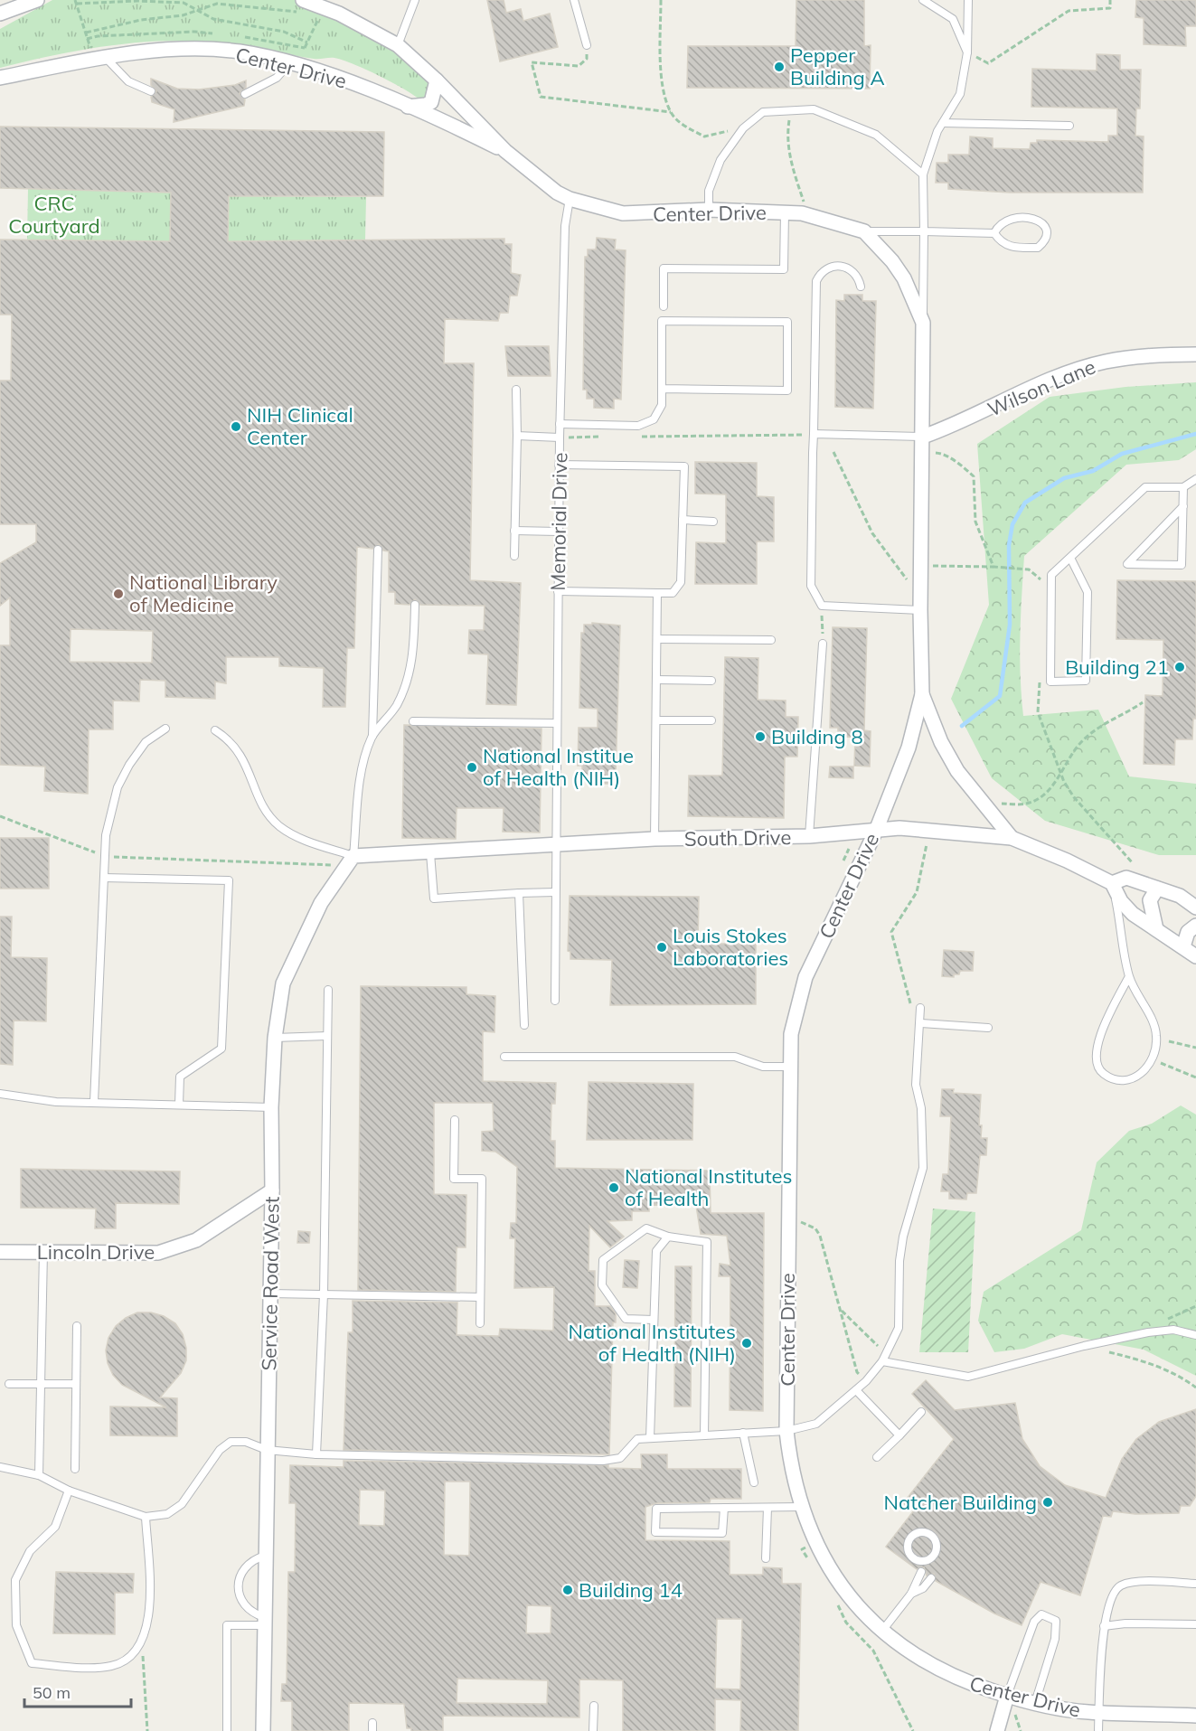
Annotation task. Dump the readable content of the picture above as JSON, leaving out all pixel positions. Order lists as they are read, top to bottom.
{
  "streets": {
    "street": [
      "Center Drive",
      "Wilson Lane",
      "South Drive",
      "Lincoln Drive",
      "Service Road West"
    ],
    "lane": ["Memorial Drive"]
  },
  "crossings": [
    ["Center Drive", "Wilson Lane"],
    ["Center Drive", "Memorial Drive"],
    ["Center Drive", "South Drive"],
    ["Memorial Drive", "South Drive"],
    ["South Drive", "Service Road West"],
    ["Lincoln Drive", "Service Road West"]
  ],
  "parks": ["CRC Courtyard"],
  "places": [
    "Pepper Building A",
    "NIH Clinical Center",
    "National Library of Medicine",
    "Building 21",
    "Building 8",
    "National Institue of Health (NIH)",
    "Louis Stokes Laboratories",
    "National Institutes of Health",
    "National Institutes of Health (NIH)",
    "Natcher Building",
    "Building 14"
  ],
  "scale_bar": "50 m"
}
